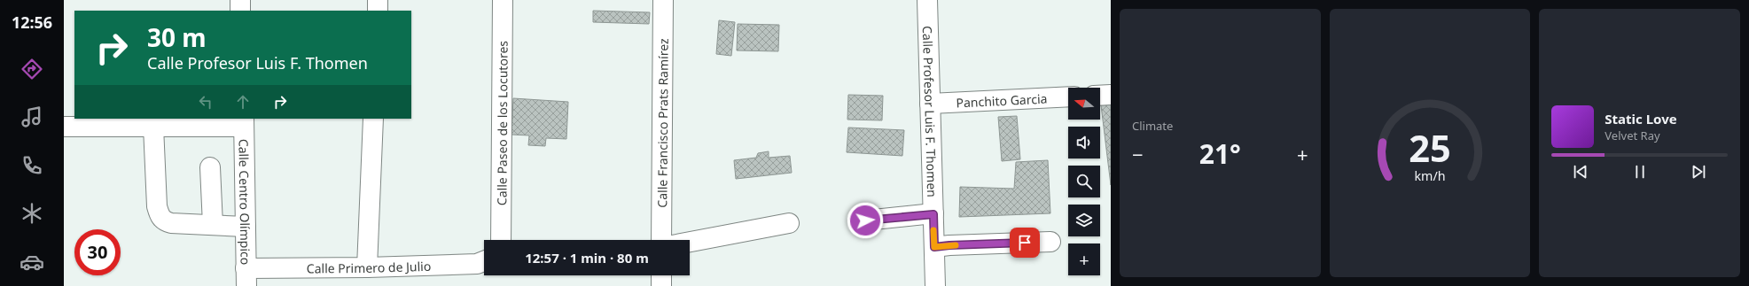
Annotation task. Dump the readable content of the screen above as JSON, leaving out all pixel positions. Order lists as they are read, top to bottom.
{
  "streets": {
    "street": [
      "Panchito Garcia",
      "Calle Profesor Luis F. Thomen",
      "Calle Paseo de los Locutores",
      "Calle Francisco Prats Ramírez",
      "Calle Centro Olímpico",
      "Calle Primero de Julio"
    ]
  },
  "crossings": [
    ["Panchito Garcia", "Calle Profesor Luis F. Thomen"],
    ["Calle Centro Olímpico", "Calle Primero de Julio"]
  ],
  "north": "left",
  "page": {
    "tabs": "12:56",
    "tile": "Climate",
    "turn": ["30 m", "Calle Profesor Luis F. Thomen"],
    "map_buttons": "+",
    "song": ["Static Love", "Velvet Ray"],
    "heat": ["−", "21°", "+"],
    "limit": "30",
    "trip": "12:57 · 1 min · 80 m",
    "gauge": ["25", "km/h"]
  }
}
